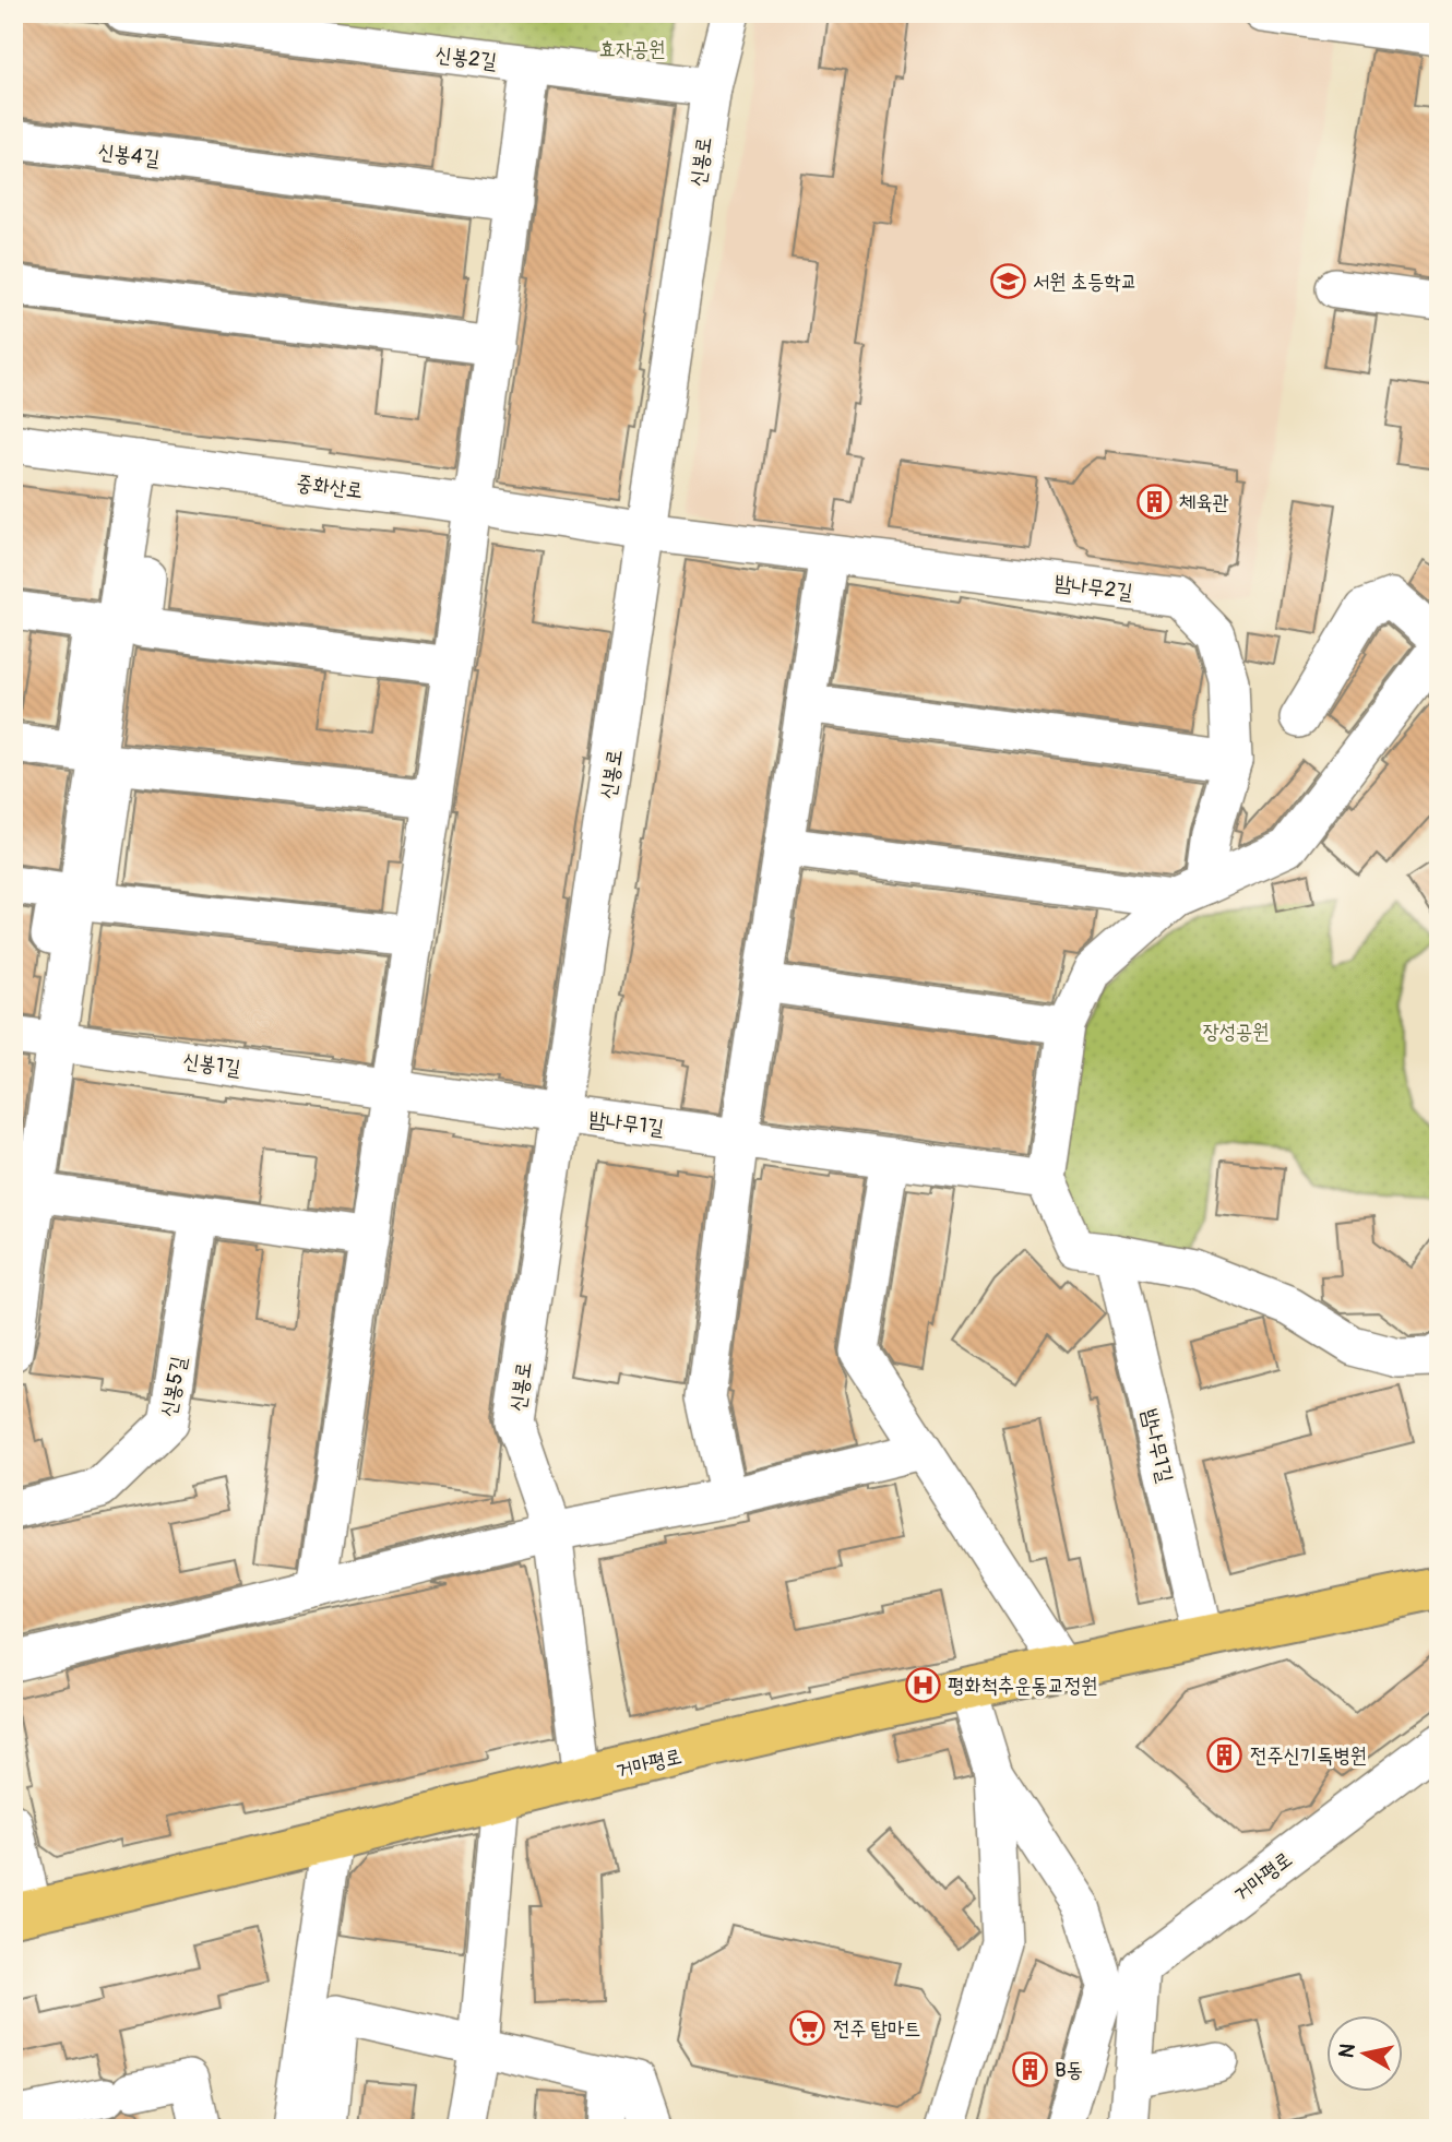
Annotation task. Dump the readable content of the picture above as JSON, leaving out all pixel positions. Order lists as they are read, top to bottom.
{
  "streets": {
    "main road": ["거마평로"],
    "street": [
      "신봉2길",
      "신봉4길",
      "신봉로",
      "중화산로",
      "밤나무2길",
      "신봉1길",
      "밤나무1길",
      "신봉5길"
    ]
  },
  "crossings": [
    ["신봉2길", "신봉로"],
    ["신봉로", "중화산로"],
    ["신봉로", "밤나무2길"],
    ["신봉로", "신봉1길"],
    ["신봉로", "밤나무1길"],
    ["신봉로", "거마평로"],
    ["중화산로", "밤나무2길"],
    ["신봉1길", "밤나무1길"],
    ["밤나무1길", "거마평로"]
  ],
  "parks": ["효자공원", "장성공원"],
  "places": {
    "school or university": ["서원 초등학교"],
    "building": ["체육관", "전주신기독병원", "B동"],
    "hospital": ["평화척추운동교정원"],
    "supermarket": ["전주 탑마트"]
  },
  "north": "left"
}
